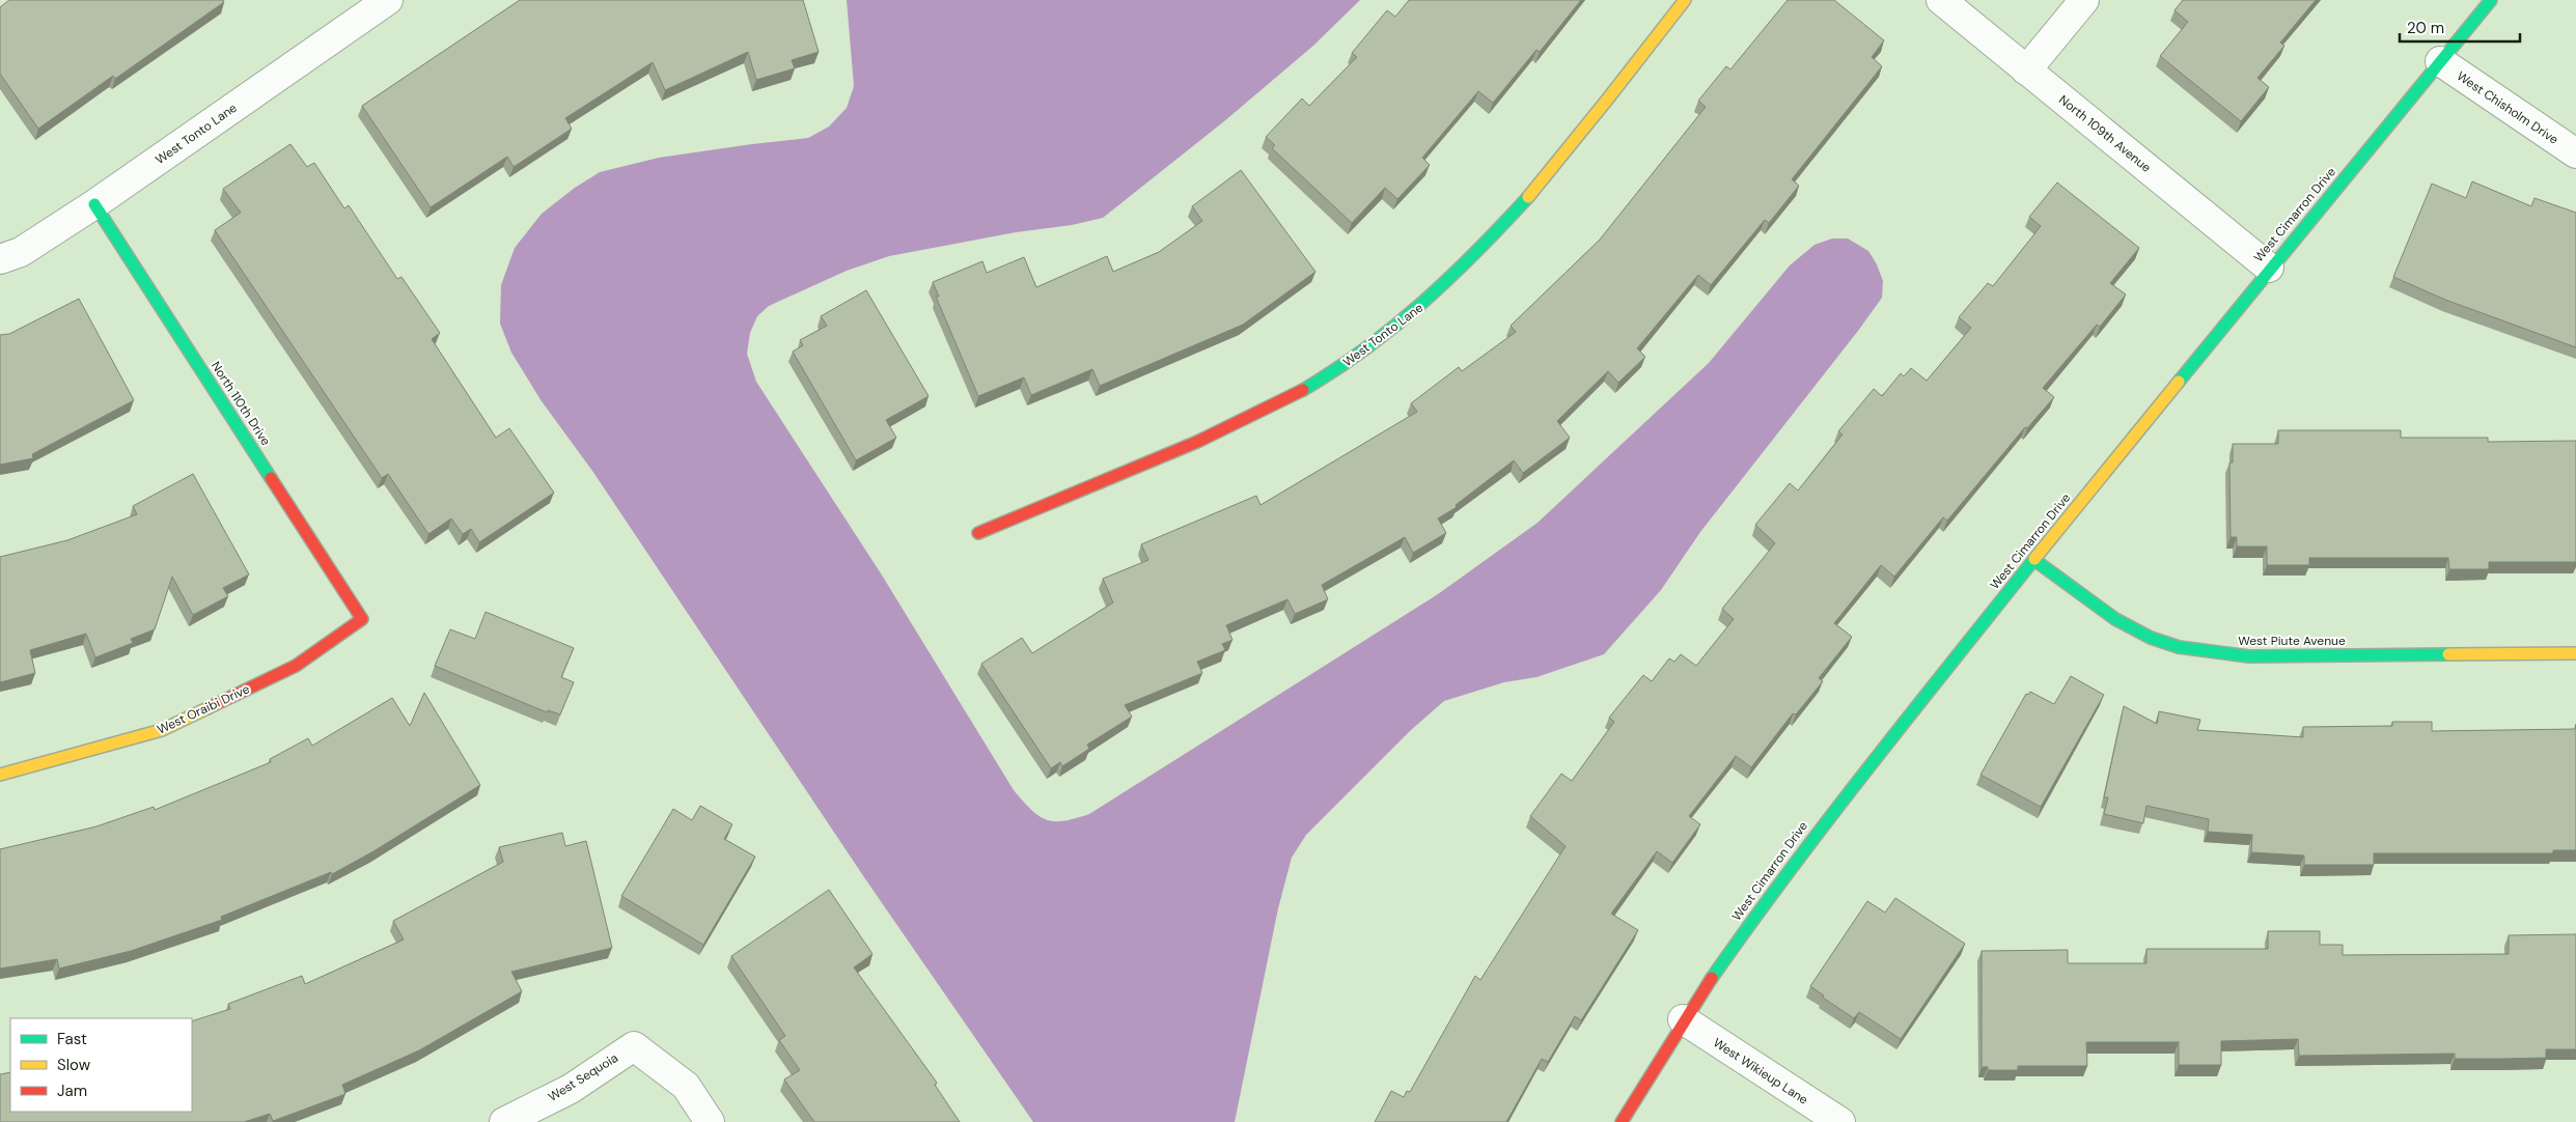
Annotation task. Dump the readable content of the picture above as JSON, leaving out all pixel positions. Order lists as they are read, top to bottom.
{
  "streets": {
    "street": [
      "West Chisholm Drive",
      "West Tonto Lane",
      "North 109th Avenue",
      "West Cimarron Drive",
      "North 110th Drive",
      "West Piute Avenue",
      "West Oraibi Drive",
      "West Wikieup Lane",
      "West Sequoia"
    ]
  },
  "crossings": [
    ["West Chisholm Drive", "West Cimarron Drive"],
    ["West Tonto Lane", "North 110th Drive"],
    ["North 109th Avenue", "West Cimarron Drive"],
    ["West Cimarron Drive", "West Piute Avenue"],
    ["West Cimarron Drive", "West Wikieup Lane"],
    ["North 110th Drive", "West Oraibi Drive"]
  ],
  "legend": ["Fast", "Slow", "Jam"],
  "scale_bar": "20 m"
}
